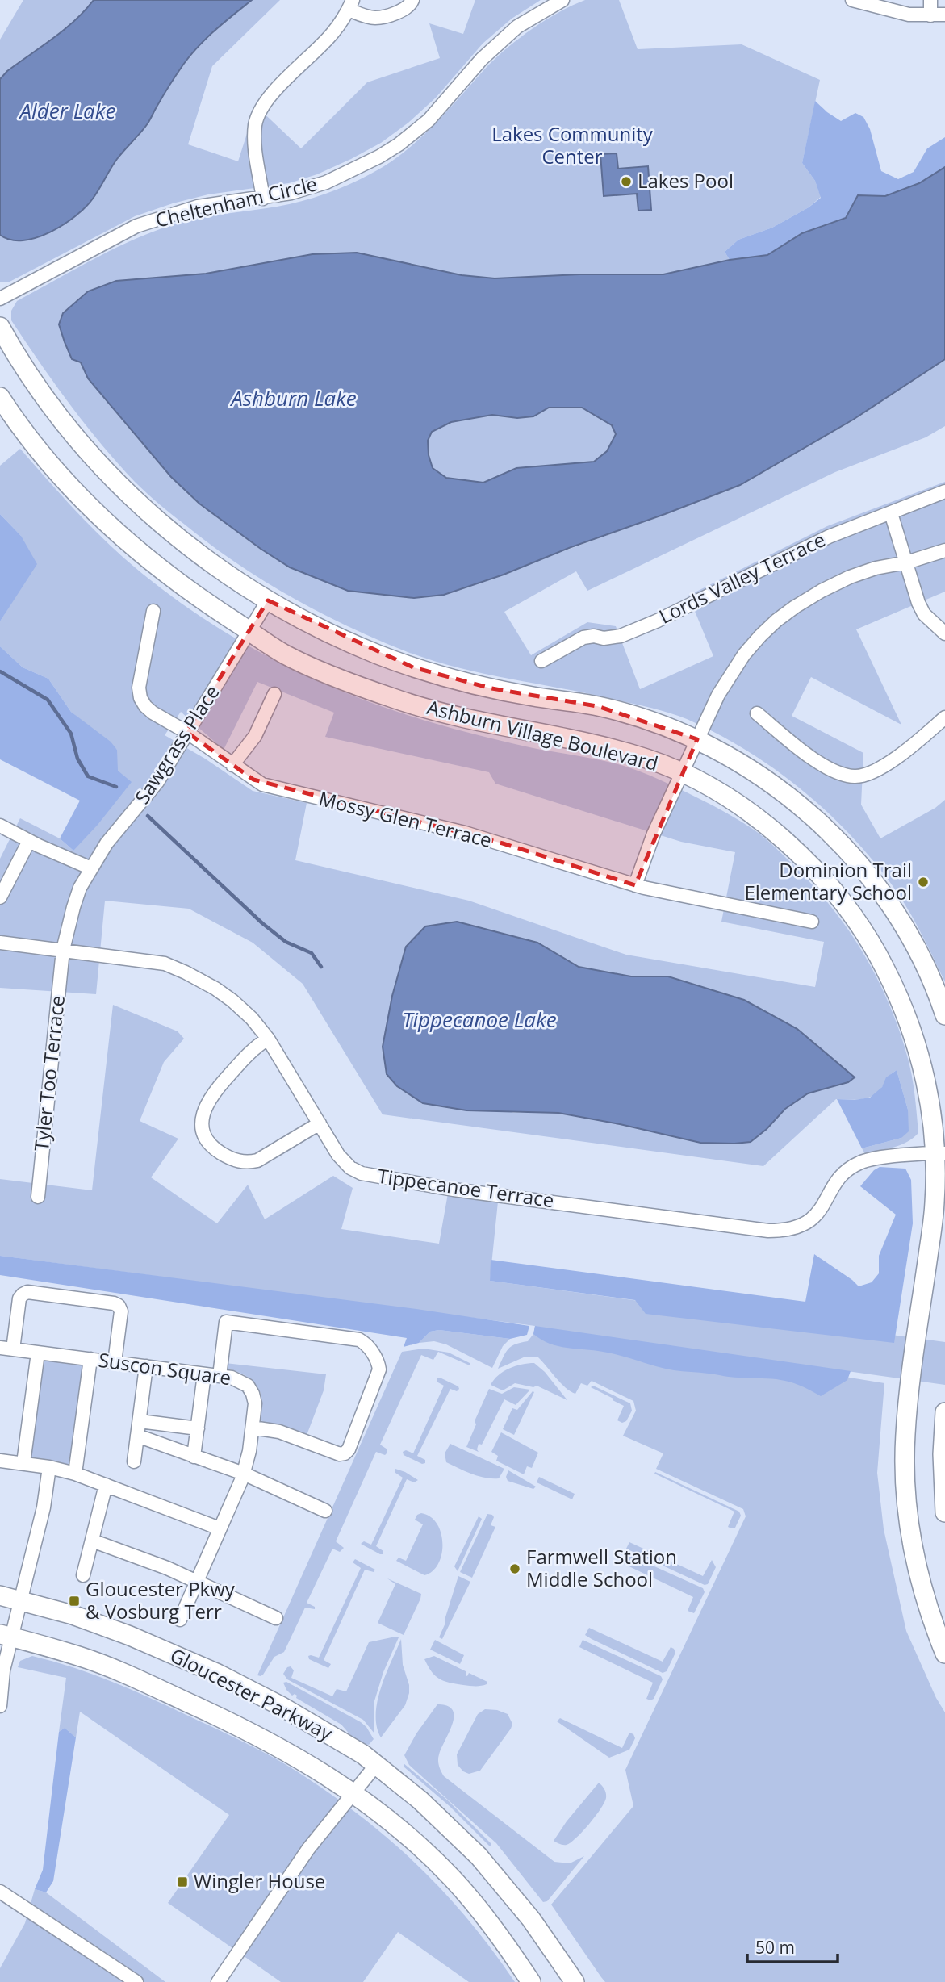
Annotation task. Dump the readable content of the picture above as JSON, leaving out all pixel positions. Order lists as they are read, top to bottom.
{
  "streets": {
    "main road": ["Ashburn Village Boulevard", "Gloucester Parkway"],
    "street": [
      "Cheltenham Circle",
      "Lords Valley Terrace",
      "Sawgrass Place",
      "Mossy Glen Terrace",
      "Tyler Too Terrace",
      "Tippecanoe Terrace",
      "Suscon Square"
    ]
  },
  "crossings": [
    ["Ashburn Village Boulevard", "Sawgrass Place"],
    ["Ashburn Village Boulevard", "Tippecanoe Terrace"],
    ["Sawgrass Place", "Mossy Glen Terrace"],
    ["Sawgrass Place", "Tyler Too Terrace"],
    ["Sawgrass Place", "Tippecanoe Terrace"],
    ["Tyler Too Terrace", "Tippecanoe Terrace"]
  ],
  "water": ["Alder Lake", "Ashburn Lake", "Tippecanoe Lake"],
  "parks": ["Lakes Community Center"],
  "places": {
    "other": ["Lakes Pool", "Dominion Trail Elementary School", "Farmwell Station Middle School"],
    "transit": ["Gloucester Pkwy & Vosburg Terr", "Wingler House"]
  },
  "scale_bar": "50 m"
}
